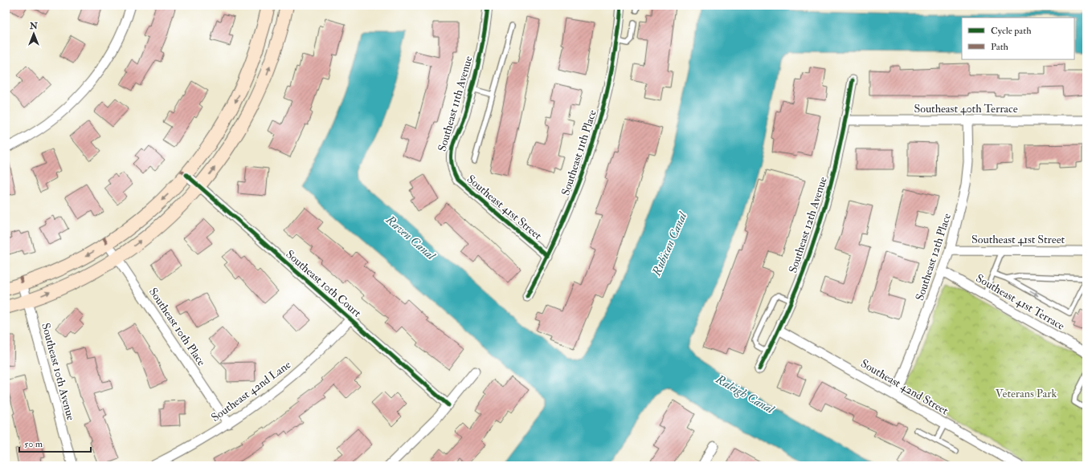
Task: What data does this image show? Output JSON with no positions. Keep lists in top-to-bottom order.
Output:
{
  "streets": {
    "street": [
      "Southeast 11th Avenue",
      "Southeast 40th Terrace",
      "Southeast 11th Place",
      "Southeast 41st Street",
      "Southeast 12th Avenue",
      "Southeast 12th Place",
      "Southeast 10th Court",
      "Southeast 41st Terrace",
      "Southeast 10th Place",
      "Southeast 10th Avenue",
      "Southeast 42nd Street",
      "Southeast 42nd Lane"
    ]
  },
  "crossings": [
    ["Southeast 11th Avenue", "Southeast 41st Street"],
    ["Southeast 40th Terrace", "Southeast 12th Avenue"],
    ["Southeast 40th Terrace", "Southeast 12th Place"],
    ["Southeast 11th Place", "Southeast 41st Street"],
    ["Southeast 41st Street", "Southeast 12th Place"],
    ["Southeast 12th Avenue", "Southeast 42nd Street"],
    ["Southeast 12th Place", "Southeast 41st Terrace"],
    ["Southeast 12th Place", "Southeast 42nd Street"],
    ["Southeast 10th Court", "Southeast 42nd Lane"],
    ["Southeast 10th Place", "Southeast 42nd Lane"]
  ],
  "water": ["Raven Canal", "Rubican Canal", "Raleigh Canal"],
  "parks": ["Veterans Park"],
  "legend": ["Cycle path", "Path"],
  "scale_bar": "50 m",
  "north": "top"
}
